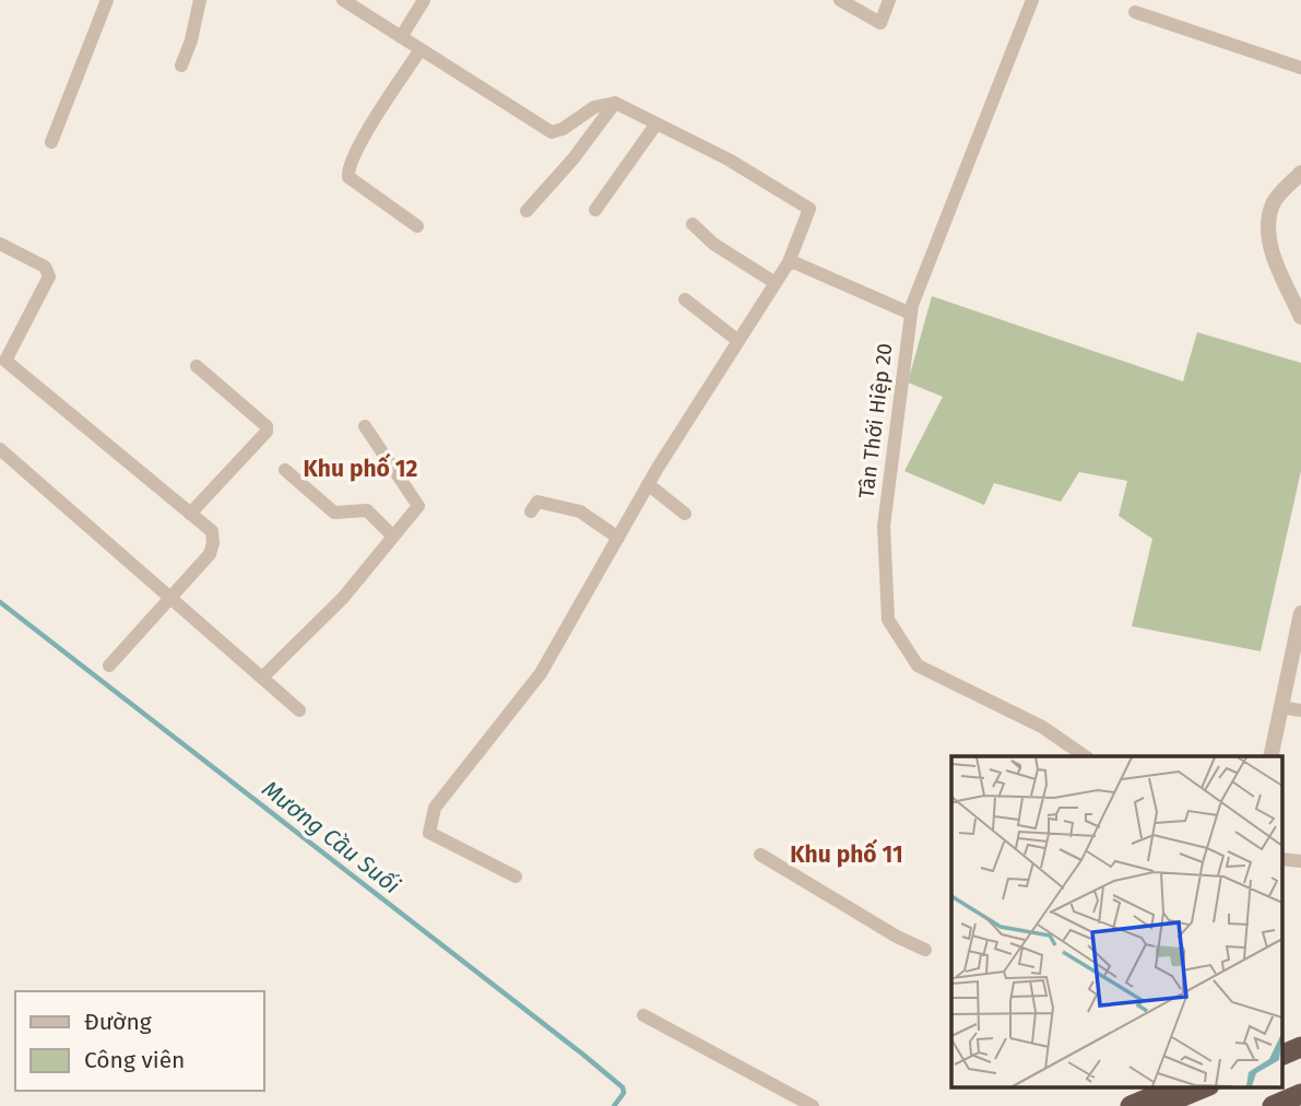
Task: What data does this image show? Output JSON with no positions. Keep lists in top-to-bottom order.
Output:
{
  "streets": {
    "street": ["Tân Thới Hiệp 20"]
  },
  "districts": ["Khu phố 12", "Khu phố 11"],
  "water": ["Mương Cầu Suối"],
  "legend": ["Đường", "Công viên"]
}
